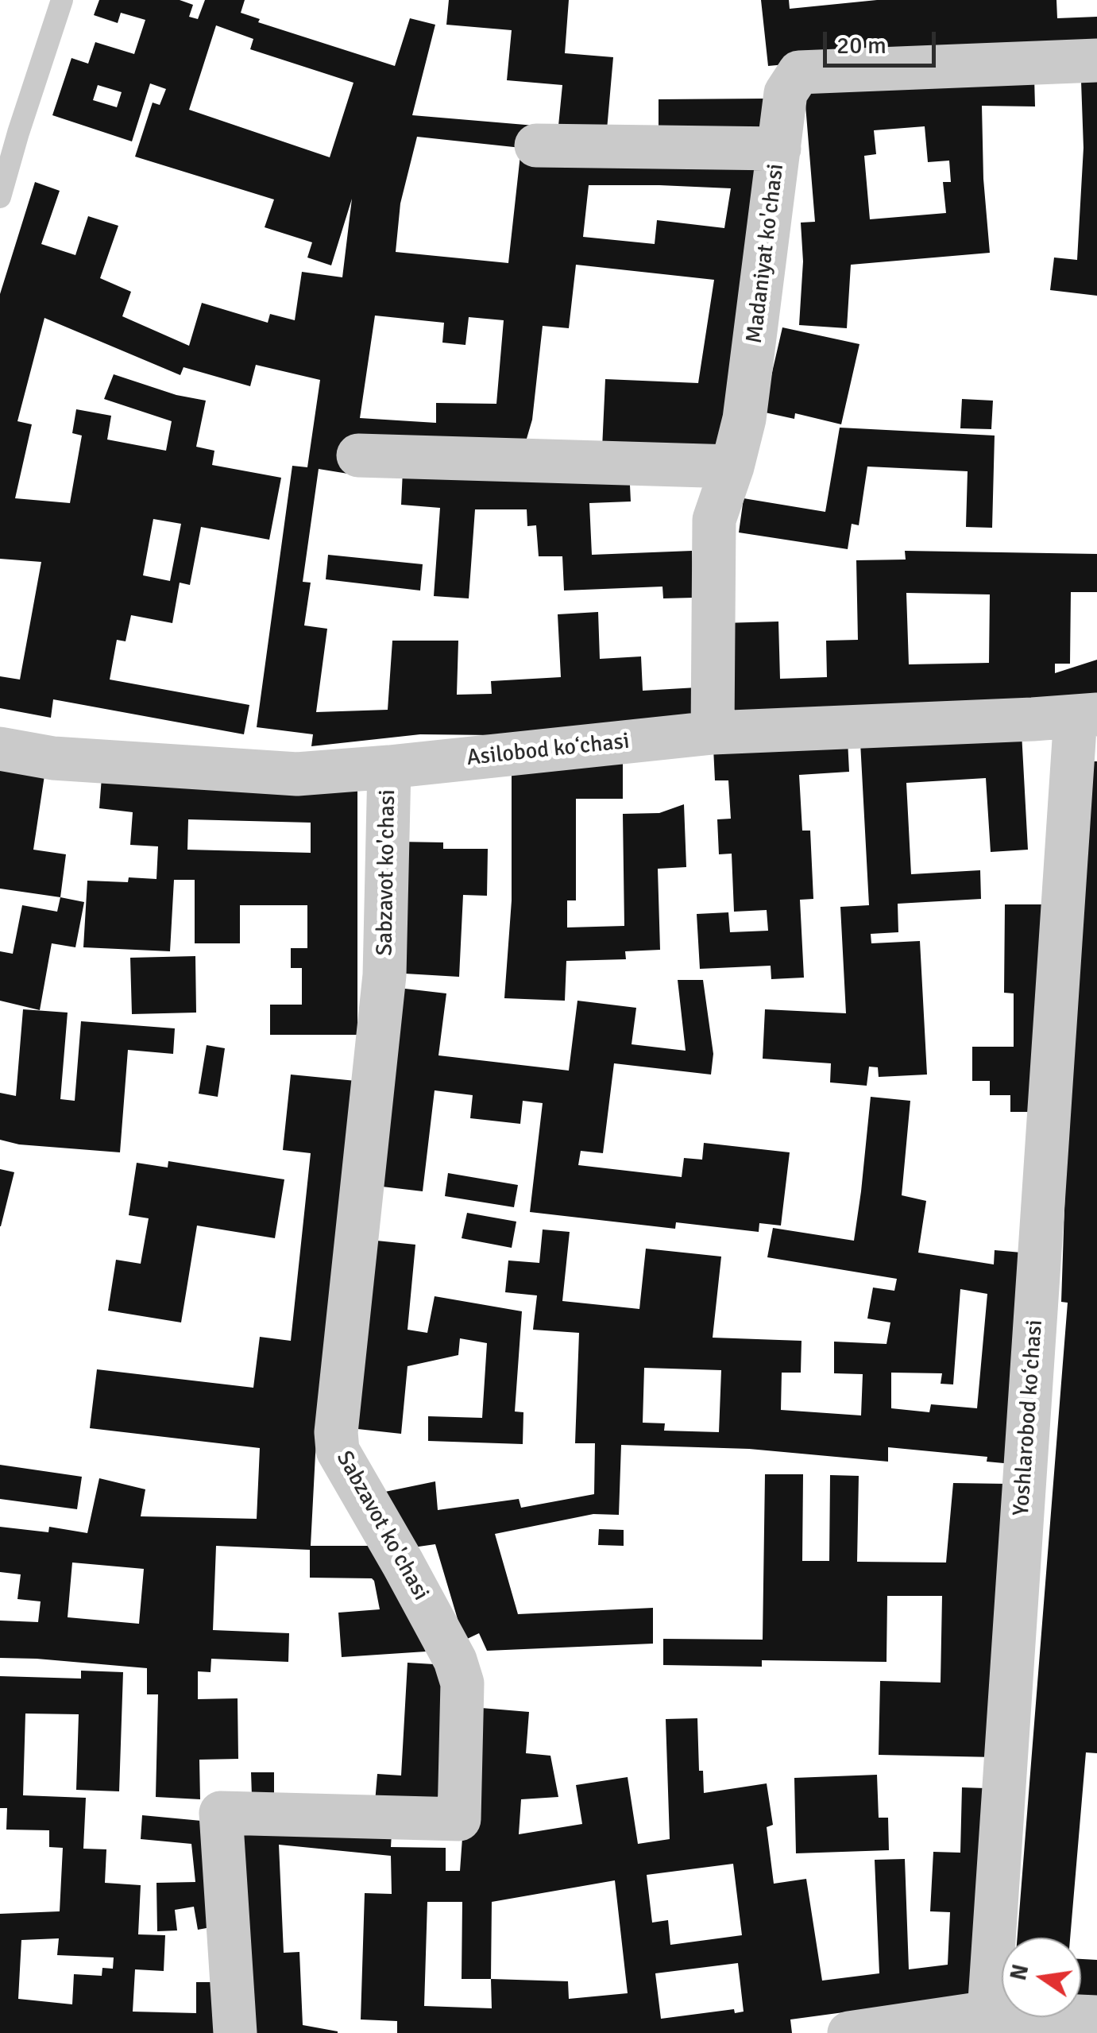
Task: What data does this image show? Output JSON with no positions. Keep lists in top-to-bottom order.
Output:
{
  "streets": {
    "street": [
      "Madaniyat ko'chasi",
      "Asilobod koʻchasi",
      "Sabzavot ko'chasi",
      "Yoshlarobod koʻchasi"
    ]
  },
  "crossings": [
    ["Madaniyat ko'chasi", "Asilobod koʻchasi"],
    ["Asilobod koʻchasi", "Sabzavot ko'chasi"],
    ["Asilobod koʻchasi", "Yoshlarobod koʻchasi"]
  ],
  "scale_bar": "20 m",
  "north": "left"
}
